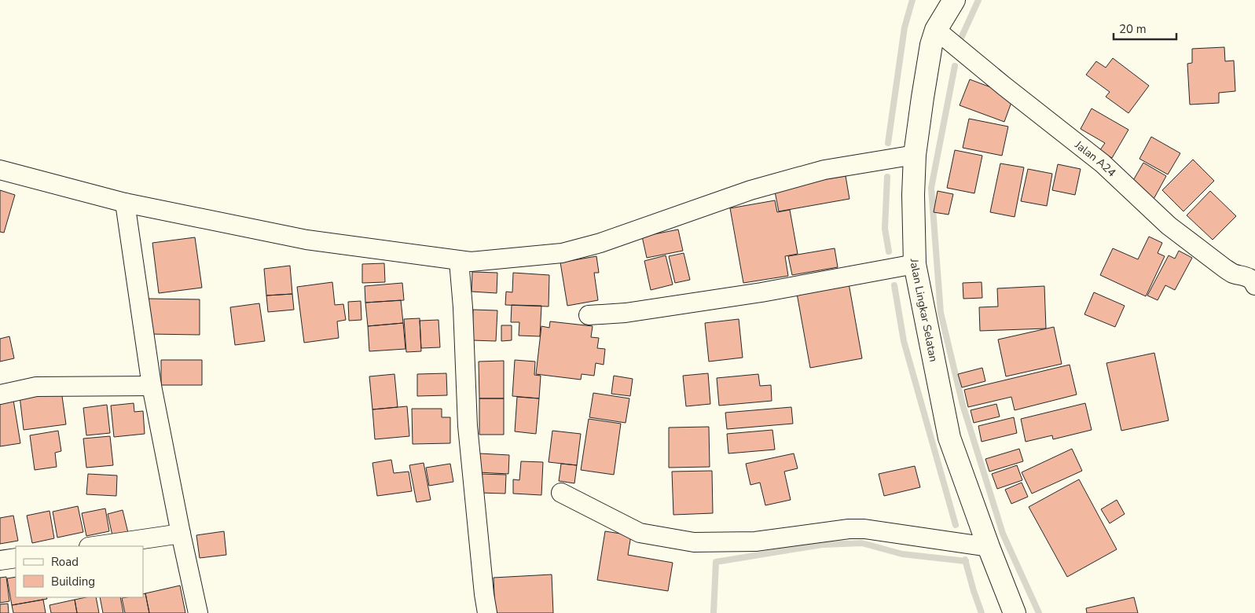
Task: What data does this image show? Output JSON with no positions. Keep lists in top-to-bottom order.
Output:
{
  "streets": {
    "highway": ["Jalan Lingkar Selatan"],
    "street": ["Jalan A24"]
  },
  "crossings": [
    ["Jalan A24", "Jalan Lingkar Selatan"]
  ],
  "legend": ["Road", "Building"],
  "scale_bar": "20 m"
}
